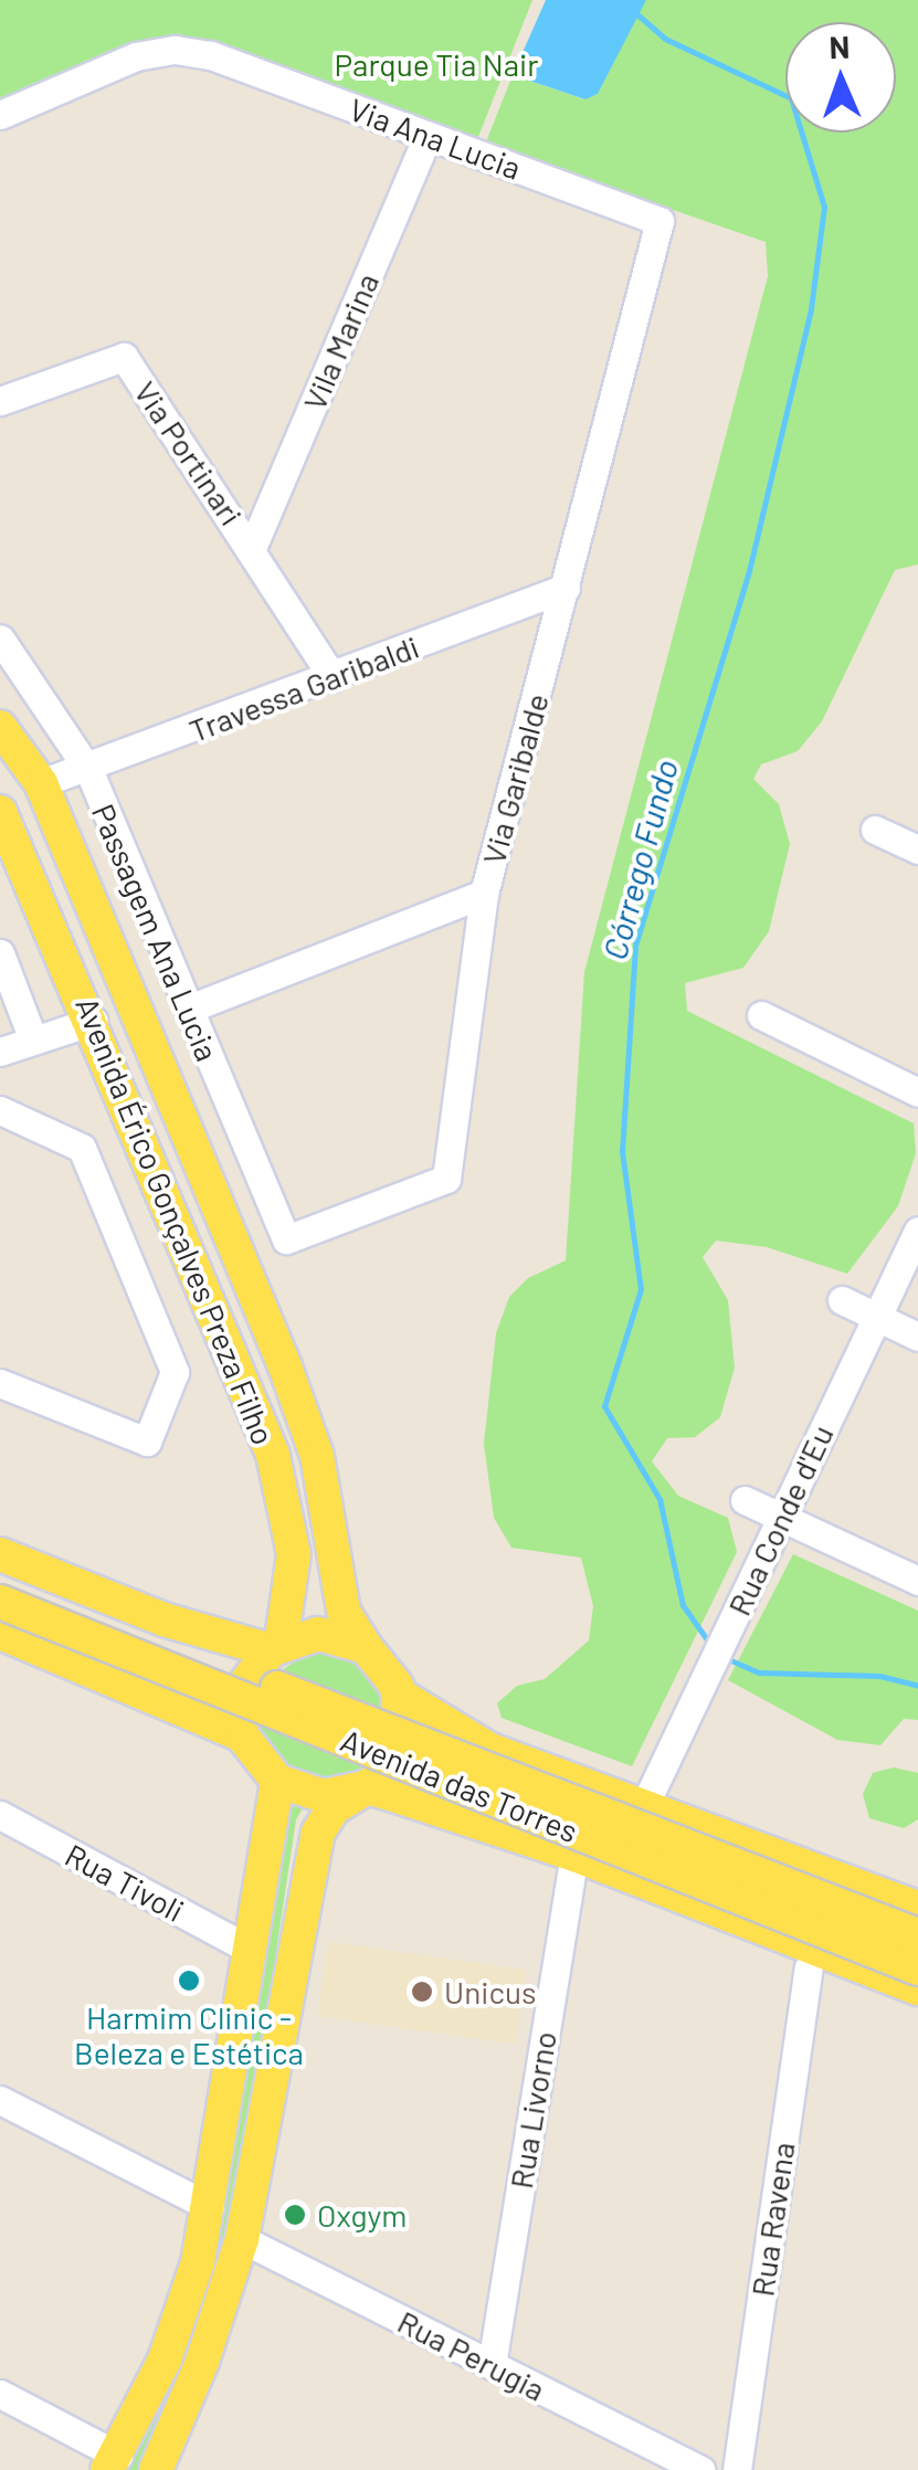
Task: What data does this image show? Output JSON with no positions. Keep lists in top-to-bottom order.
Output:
{
  "streets": {
    "main road": ["Avenida Érico Gonçalves Preza Filho", "Avenida das Torres"],
    "street": [
      "Via Ana Lucia",
      "Vila Marina",
      "Via Portinari",
      "Travessa Garibaldi",
      "Via Garibalde",
      "Passagem Ana Lucia",
      "Rua Conde d'Eu",
      "Rua Tivoli",
      "Rua Livorno",
      "Rua Ravena",
      "Rua Perugia"
    ]
  },
  "crossings": [
    ["Via Ana Lucia", "Vila Marina"],
    ["Via Ana Lucia", "Via Garibalde"],
    ["Vila Marina", "Via Portinari"],
    ["Travessa Garibaldi", "Via Garibalde"],
    ["Travessa Garibaldi", "Passagem Ana Lucia"],
    ["Travessa Garibaldi", "Avenida Érico Gonçalves Preza Filho"],
    ["Via Garibalde", "Passagem Ana Lucia"],
    ["Avenida Érico Gonçalves Preza Filho", "Rua Tivoli"],
    ["Rua Livorno", "Rua Perugia"]
  ],
  "water": ["Córrego Fundo"],
  "parks": ["Parque Tia Nair"],
  "places": ["Harmim Clinic - Beleza e Estética", "Unicus", "Oxgym"],
  "north": "top"
}
